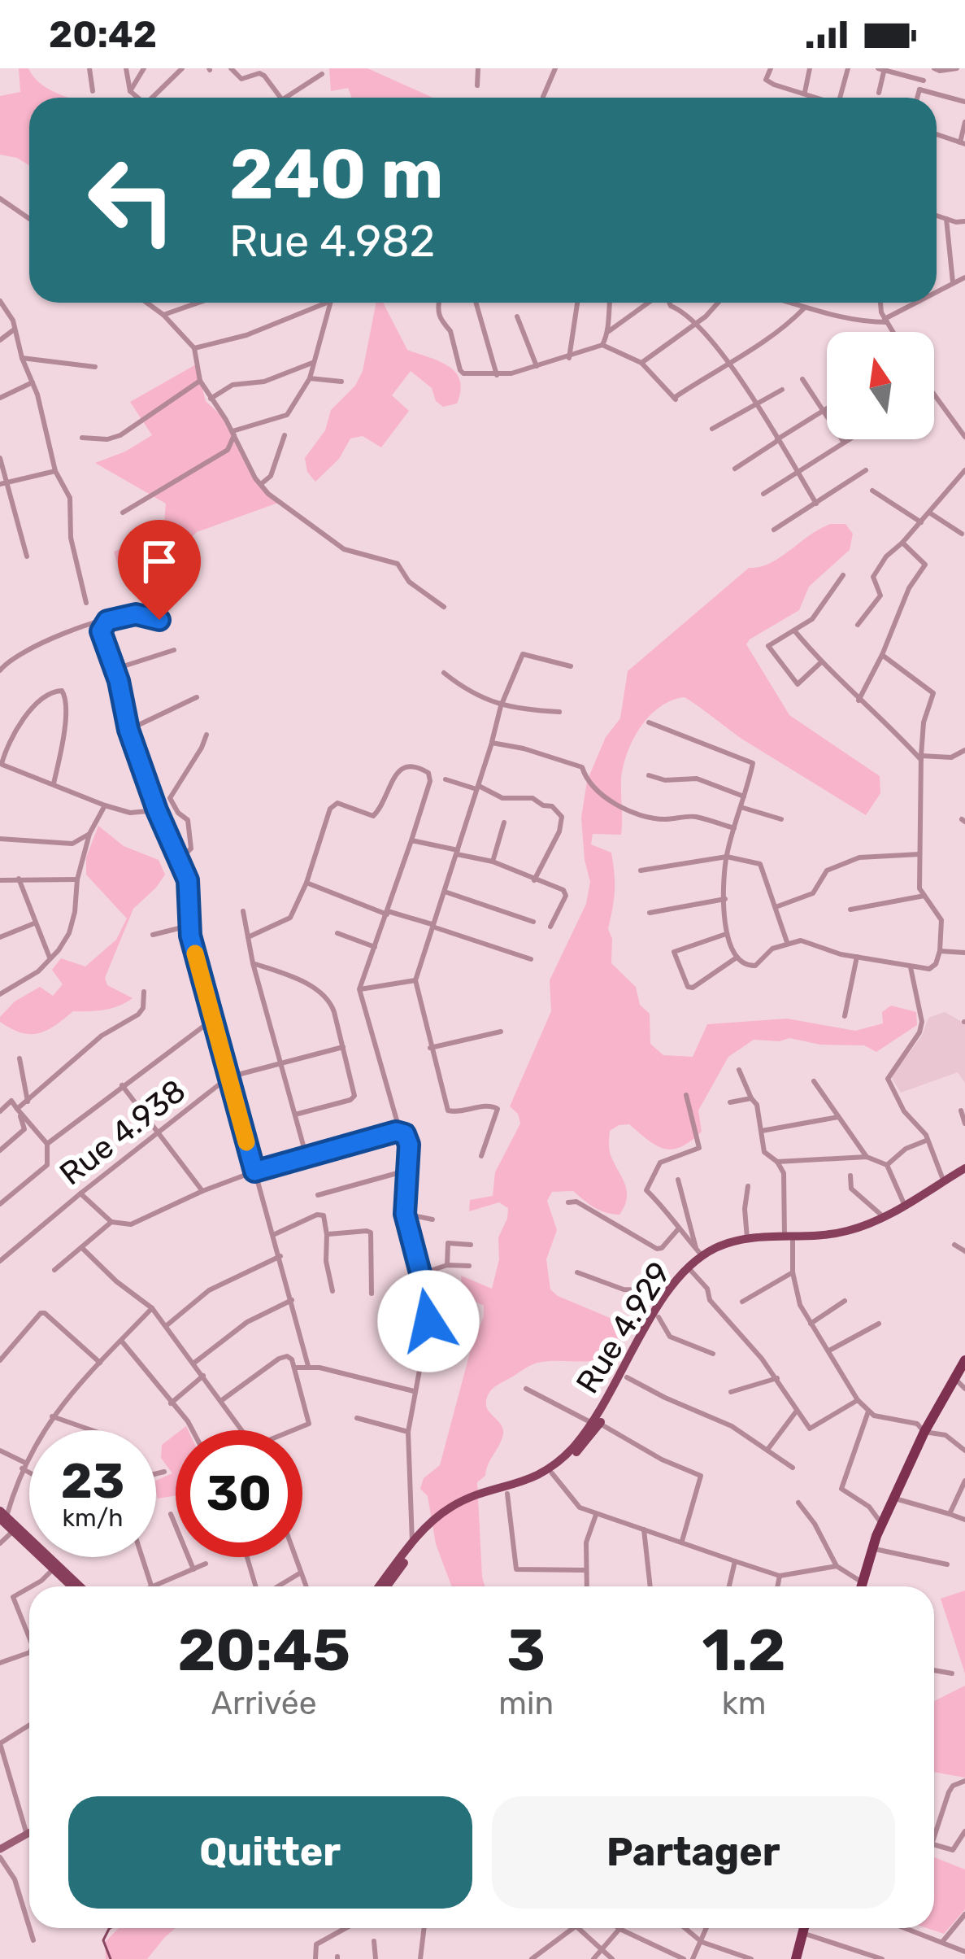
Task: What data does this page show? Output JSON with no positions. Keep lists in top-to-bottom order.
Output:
{
  "streets": {
    "main road": ["Rue 4.929"],
    "street": ["Rue 4.938"]
  },
  "north": "top",
  "page": {
    "status": "20:42",
    "turn": ["240 m", "Rue 4.982"],
    "speed": "23 km/h",
    "limit": "30",
    "eta": [
      "20:45",
      "Arrivée",
      "3",
      "min",
      "1.2",
      "km"
    ],
    "buttons": ["Quitter", "Partager"]
  }
}
